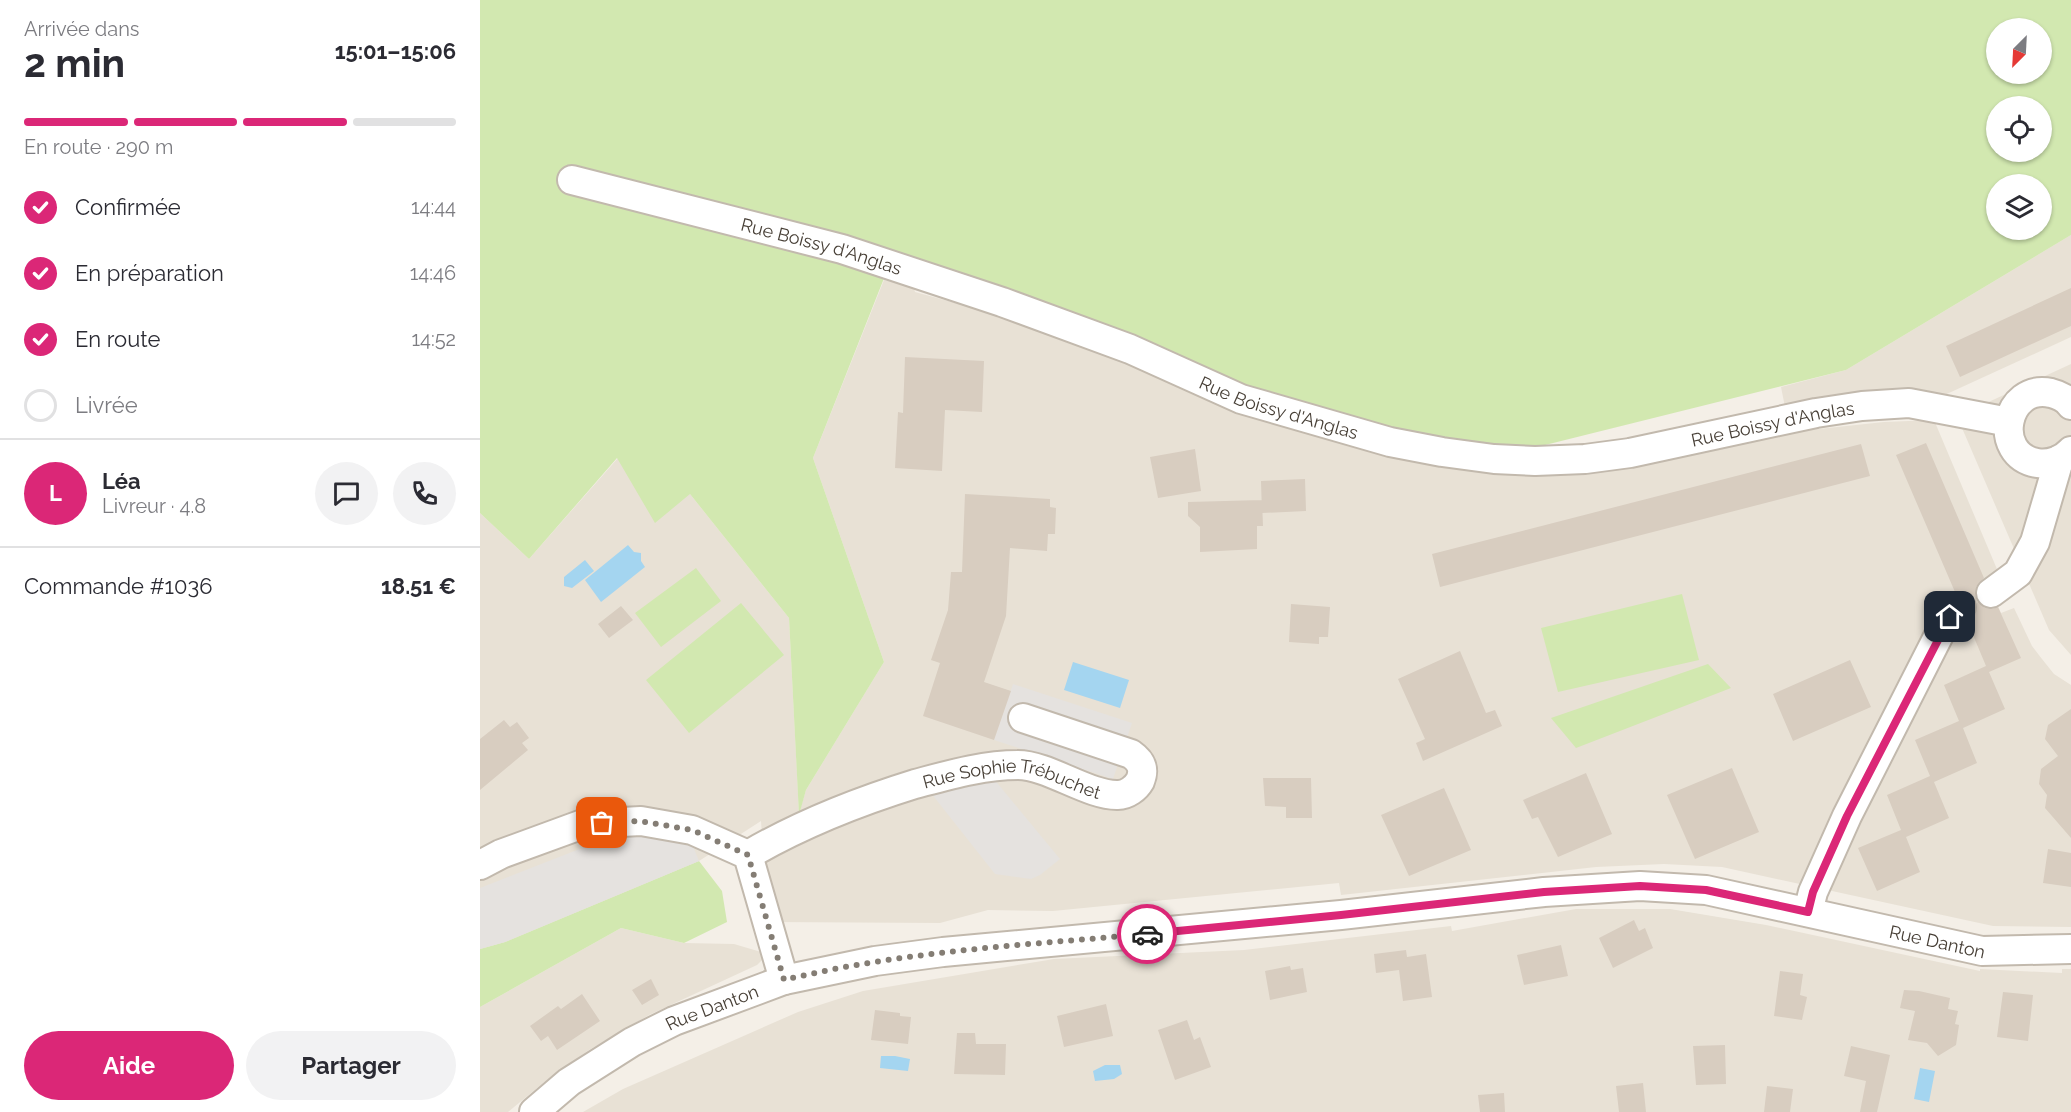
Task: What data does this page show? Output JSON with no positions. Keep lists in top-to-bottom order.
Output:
{
  "streets": {
    "street": ["Rue Boissy d'Anglas", "Rue Sophie Trébuchet", "Rue Danton"]
  },
  "north": "bottom left",
  "page": {
    "heading": ["2 min", "Arrivée dans", "15:01–15:06"],
    "panel": [
      "Léa",
      "Livreur · 4.8",
      "Commande #1036",
      "18.51 €"
    ],
    "bar": "En route · 290 m",
    "list": [
      ["Confirmée", "14:44"],
      ["En préparation", "14:46"],
      ["En route", "14:52"],
      "Livrée"
    ],
    "round": "L",
    "buttons": ["Aide", "Partager"]
  }
}
